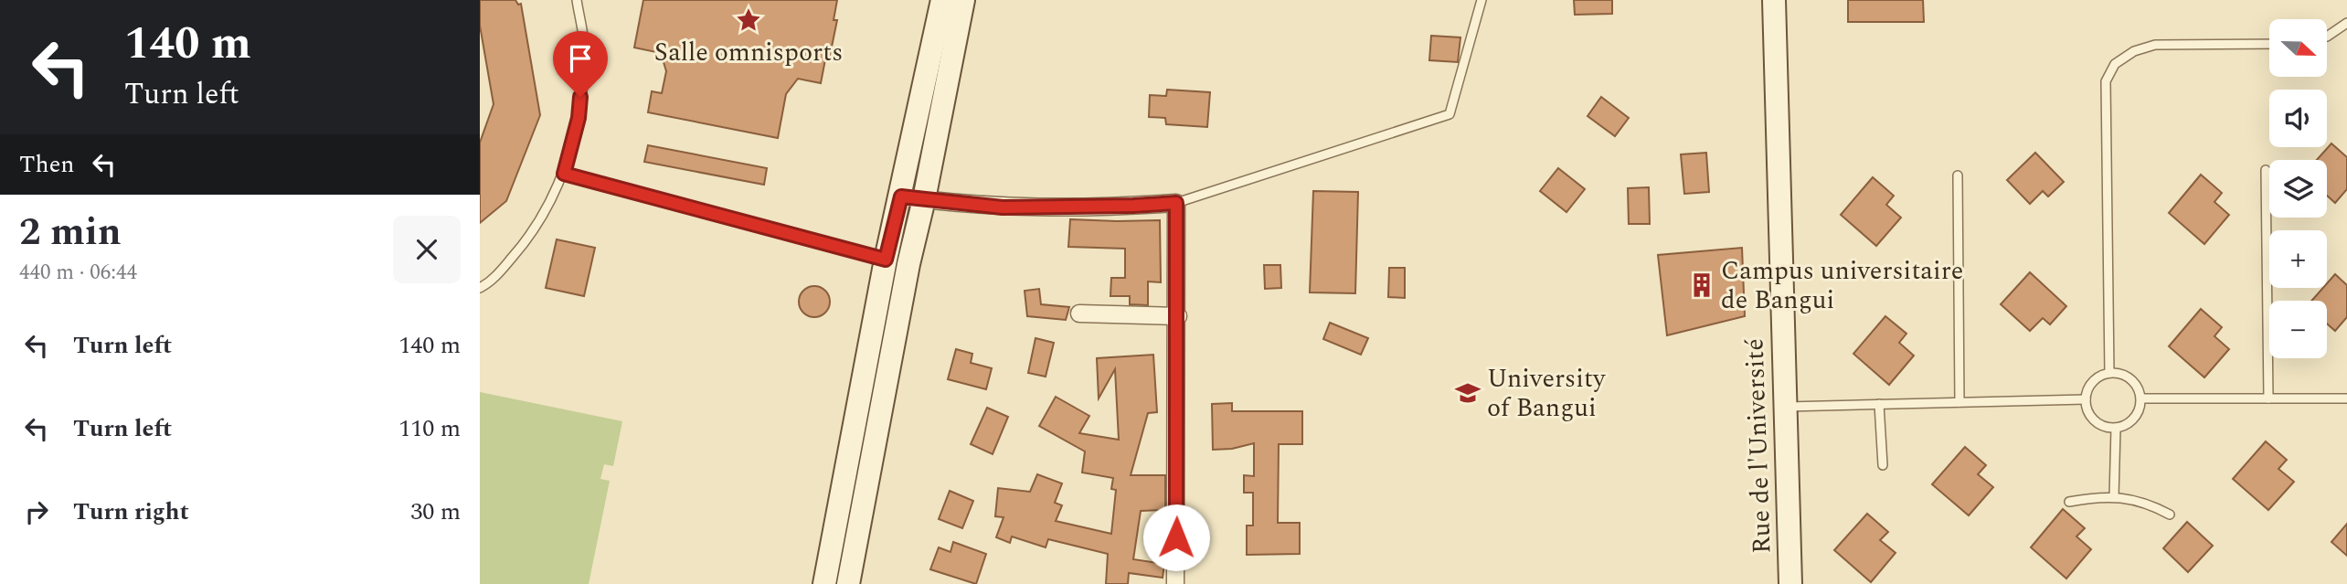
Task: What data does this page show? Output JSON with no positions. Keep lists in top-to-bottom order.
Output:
{
  "streets": {
    "street": ["Rue de l'Université"]
  },
  "places": {
    "place": ["Salle omnisports"],
    "building": ["Campus universitaire de Bangui"],
    "school or university": ["University of Bangui"]
  },
  "north": "right",
  "page": {
    "turn": ["140 m", "Turn left"],
    "map_buttons": ["+", "−"],
    "then": "Then",
    "heading": ["2 min", "440 m · 06:44"],
    "list": [
      {
        "name": "Turn left",
        "value": "140 m"
      },
      {
        "name": "Turn left",
        "value": "110 m"
      },
      {
        "name": "Turn right",
        "value": "30 m"
      }
    ]
  }
}
